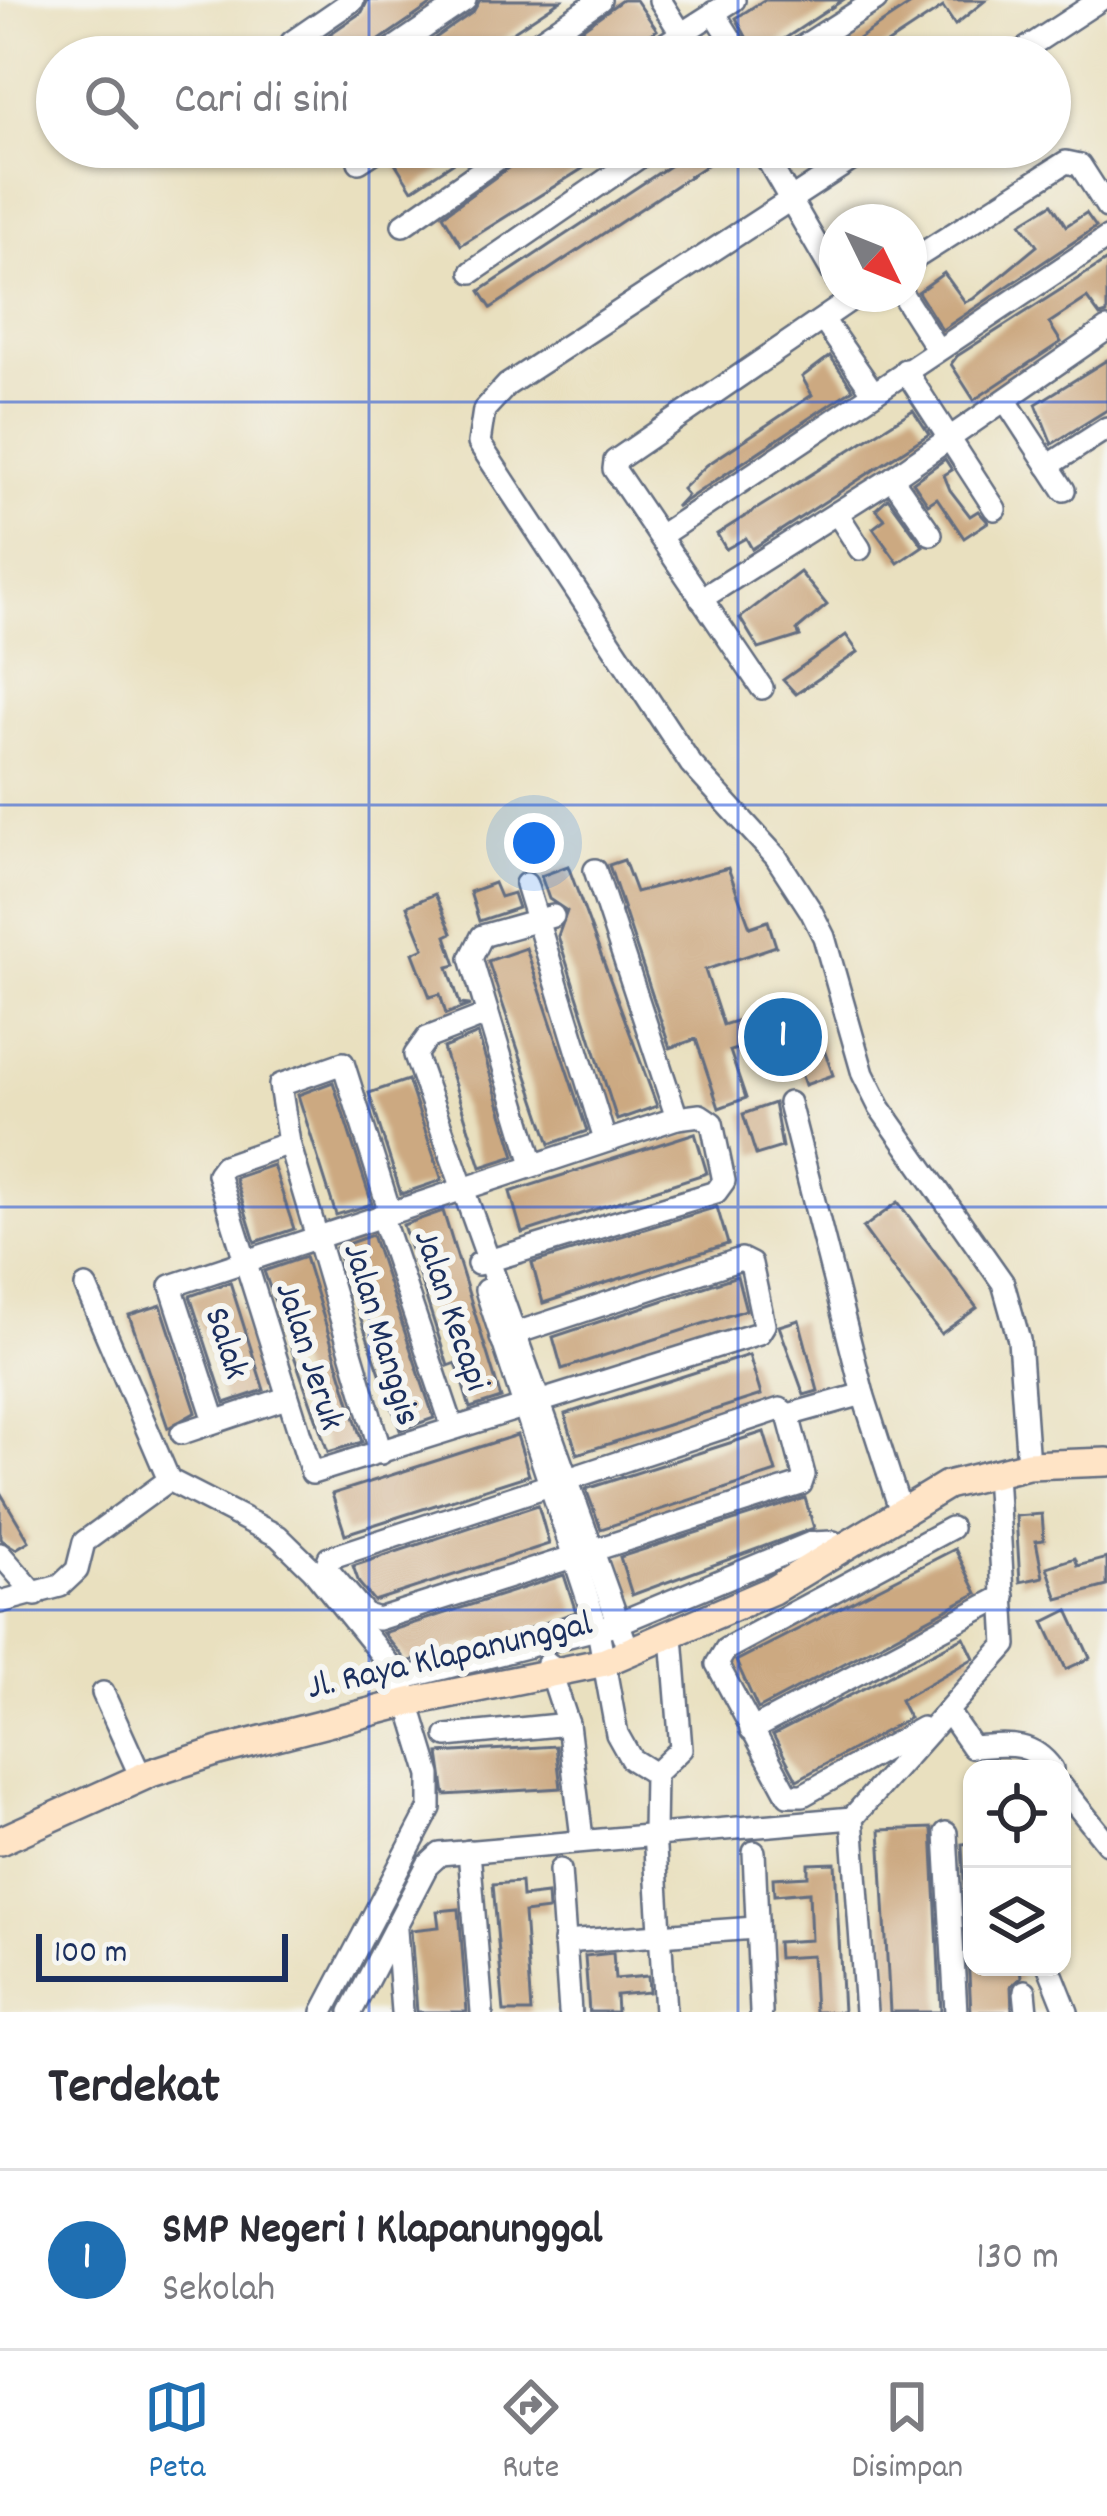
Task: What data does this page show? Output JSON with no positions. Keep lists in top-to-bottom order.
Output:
{
  "streets": {
    "street": [
      "Jalan Kecapi",
      "Jalan Manggis",
      "Salak",
      "Jalan Jeruk",
      "Jl. Raya Klapanunggal"
    ]
  },
  "crossings": [
    ["Jalan Kecapi", "Jalan Manggis"],
    ["Jalan Kecapi", "Jalan Jeruk"],
    ["Jalan Manggis", "Salak"],
    ["Jalan Manggis", "Jalan Jeruk"]
  ],
  "scale_bar": "100 m",
  "north": "bottom right",
  "page": {
    "search": "Cari di sini",
    "pins": "1",
    "scale": "100 m",
    "heading": "Terdekat",
    "list": [
      {
        "mark": "1",
        "name": "SMP Negeri 1 Klapanunggal",
        "note": "Sekolah",
        "value": "130 m"
      }
    ],
    "nav": ["Peta", "Rute", "Disimpan"]
  }
}
